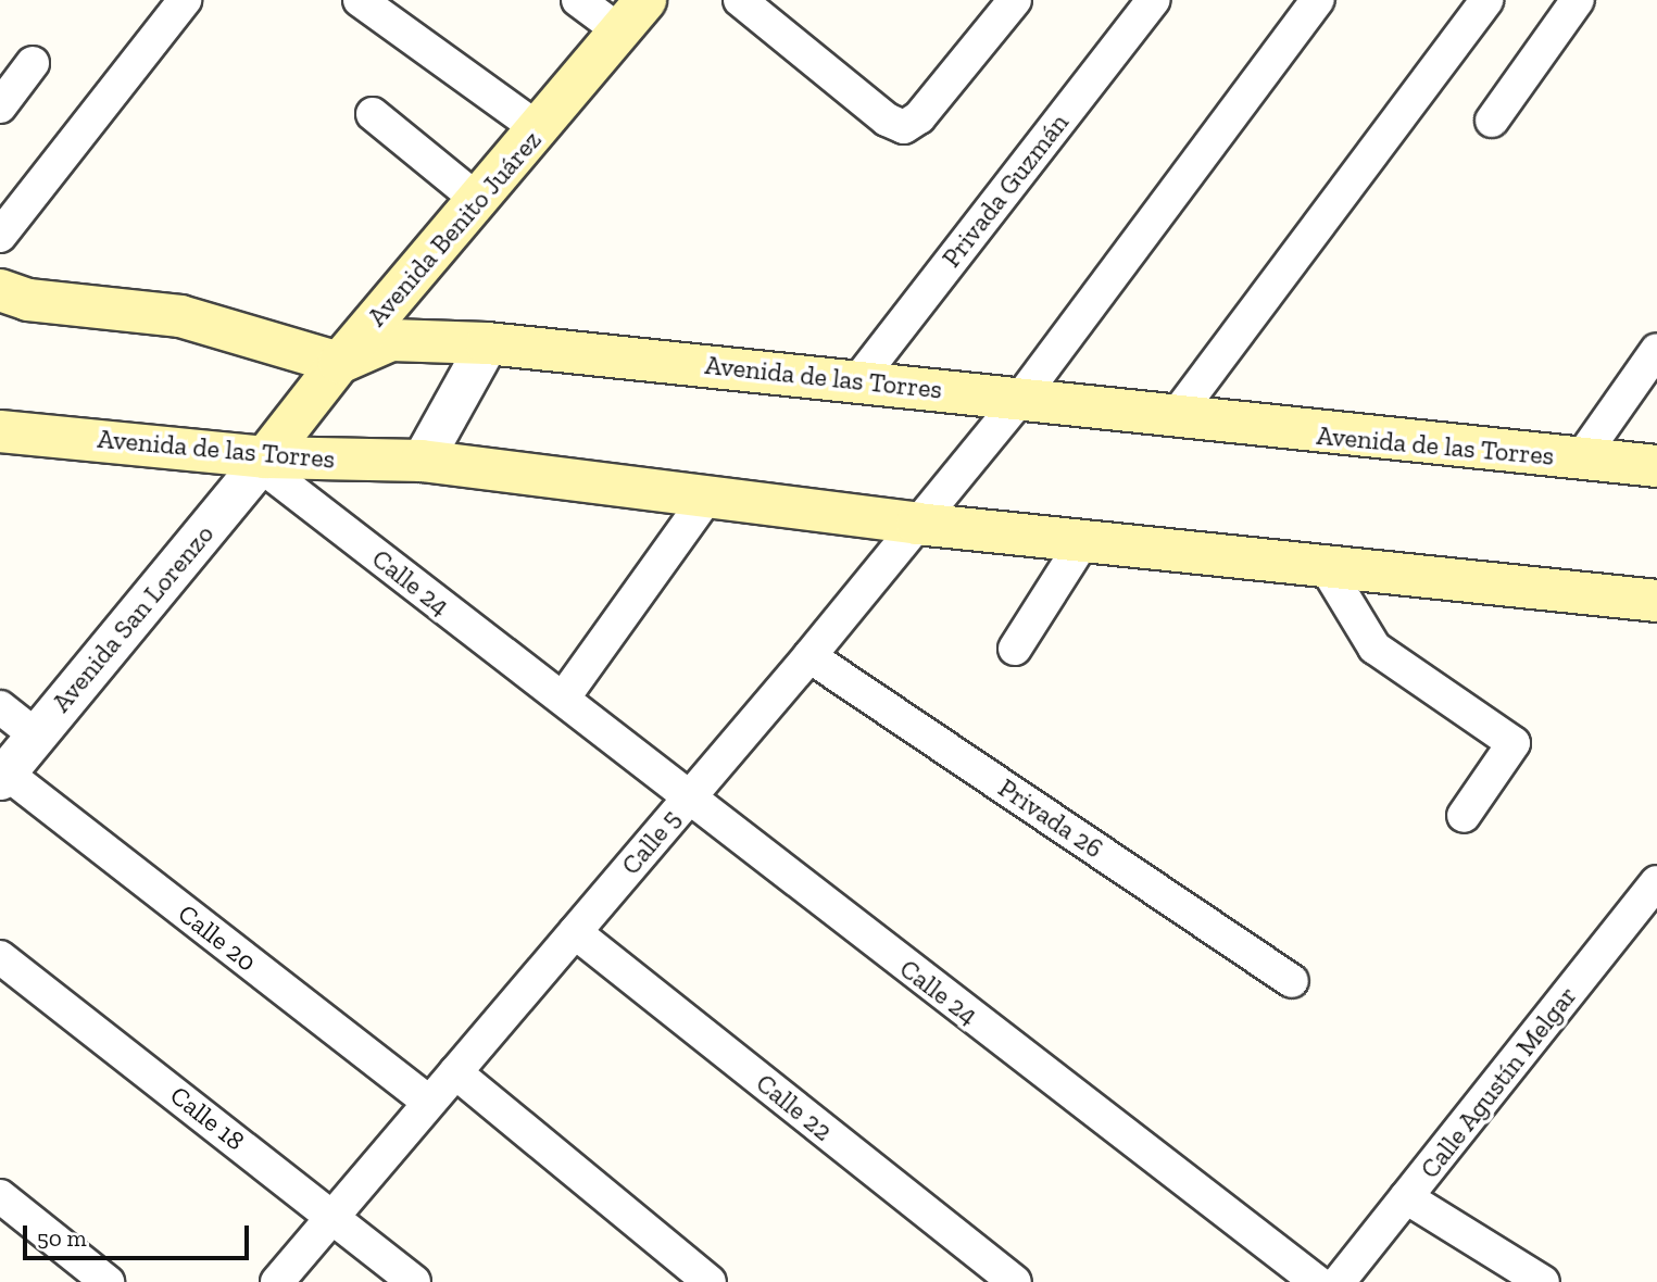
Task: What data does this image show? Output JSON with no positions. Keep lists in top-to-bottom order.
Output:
{
  "streets": {
    "main road": ["Avenida Benito Juárez", "Avenida de las Torres"],
    "street": [
      "Privada Guzmán",
      "Calle 24",
      "Avenida San Lorenzo",
      "Privada 26",
      "Calle 5",
      "Calle 20",
      "Calle Agustín Melgar",
      "Calle 22",
      "Calle 18"
    ]
  },
  "crossings": [
    ["Privada Guzmán", "Avenida de las Torres"],
    ["Avenida Benito Juárez", "Avenida de las Torres"],
    ["Avenida Benito Juárez", "Calle 24"],
    ["Avenida Benito Juárez", "Avenida San Lorenzo"],
    ["Avenida de las Torres", "Calle 24"],
    ["Avenida de las Torres", "Avenida San Lorenzo"],
    ["Avenida de las Torres", "Calle 5"],
    ["Calle 24", "Avenida San Lorenzo"],
    ["Calle 24", "Calle 5"],
    ["Avenida San Lorenzo", "Calle 20"],
    ["Privada 26", "Calle 5"],
    ["Calle 5", "Calle 20"],
    ["Calle 5", "Calle 22"],
    ["Calle 5", "Calle 18"]
  ],
  "scale_bar": "50 m"
}
